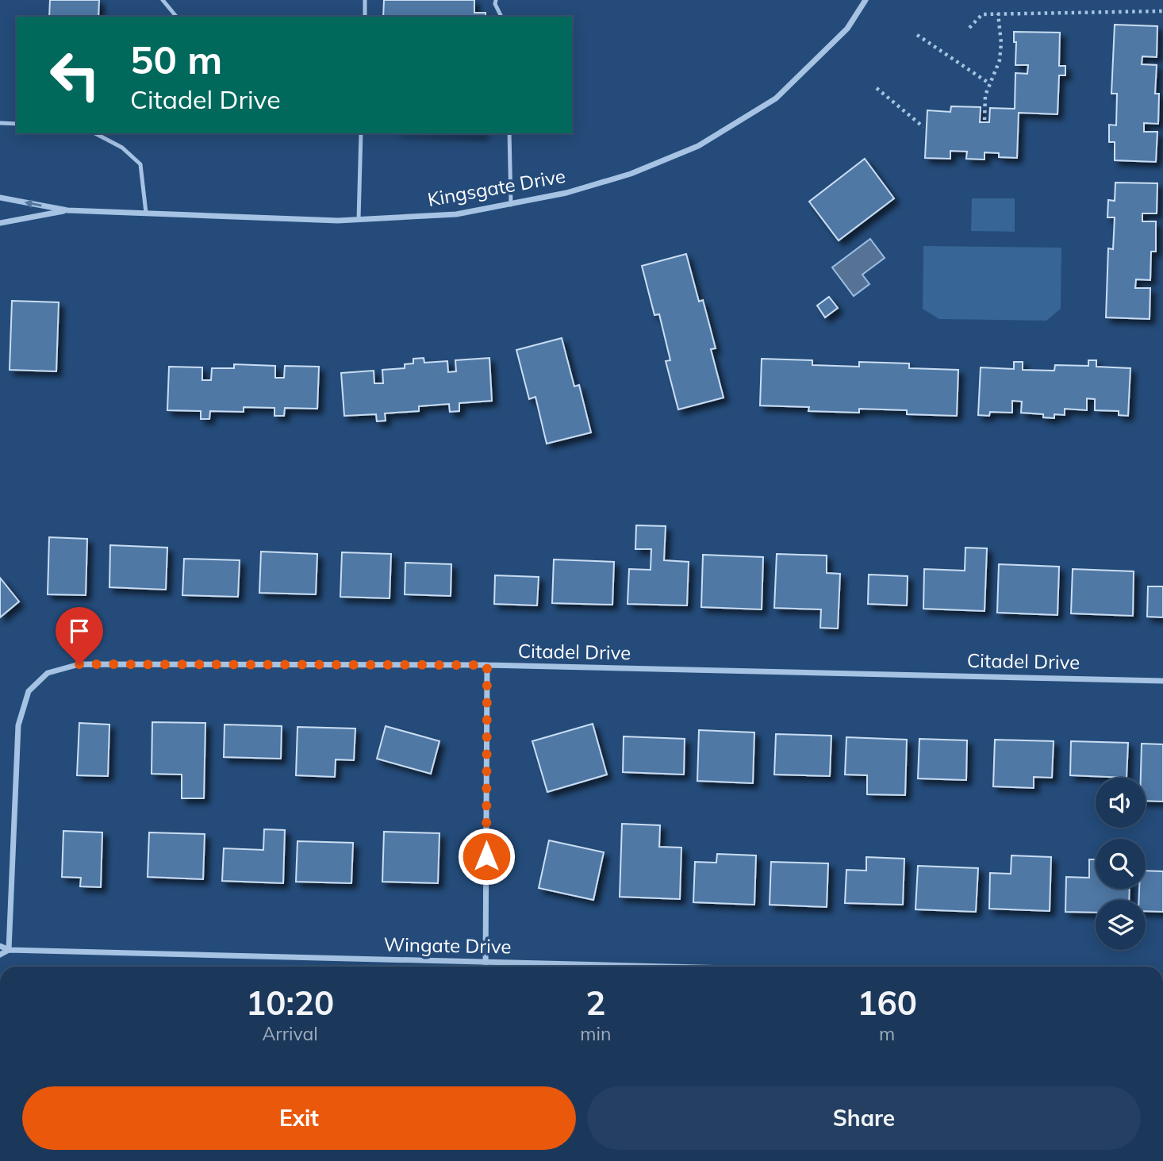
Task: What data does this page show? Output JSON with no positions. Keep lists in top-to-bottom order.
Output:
{
  "streets": {
    "street": ["Kingsgate Drive", "Citadel Drive", "Wingate Drive"]
  },
  "crossings": [
    ["Citadel Drive", "Wingate Drive"]
  ],
  "page": {
    "turn": ["50 m", "Citadel Drive"],
    "eta": [
      "10:20",
      "Arrival",
      "2",
      "min",
      "160",
      "m"
    ],
    "buttons": ["Exit", "Share"]
  }
}
